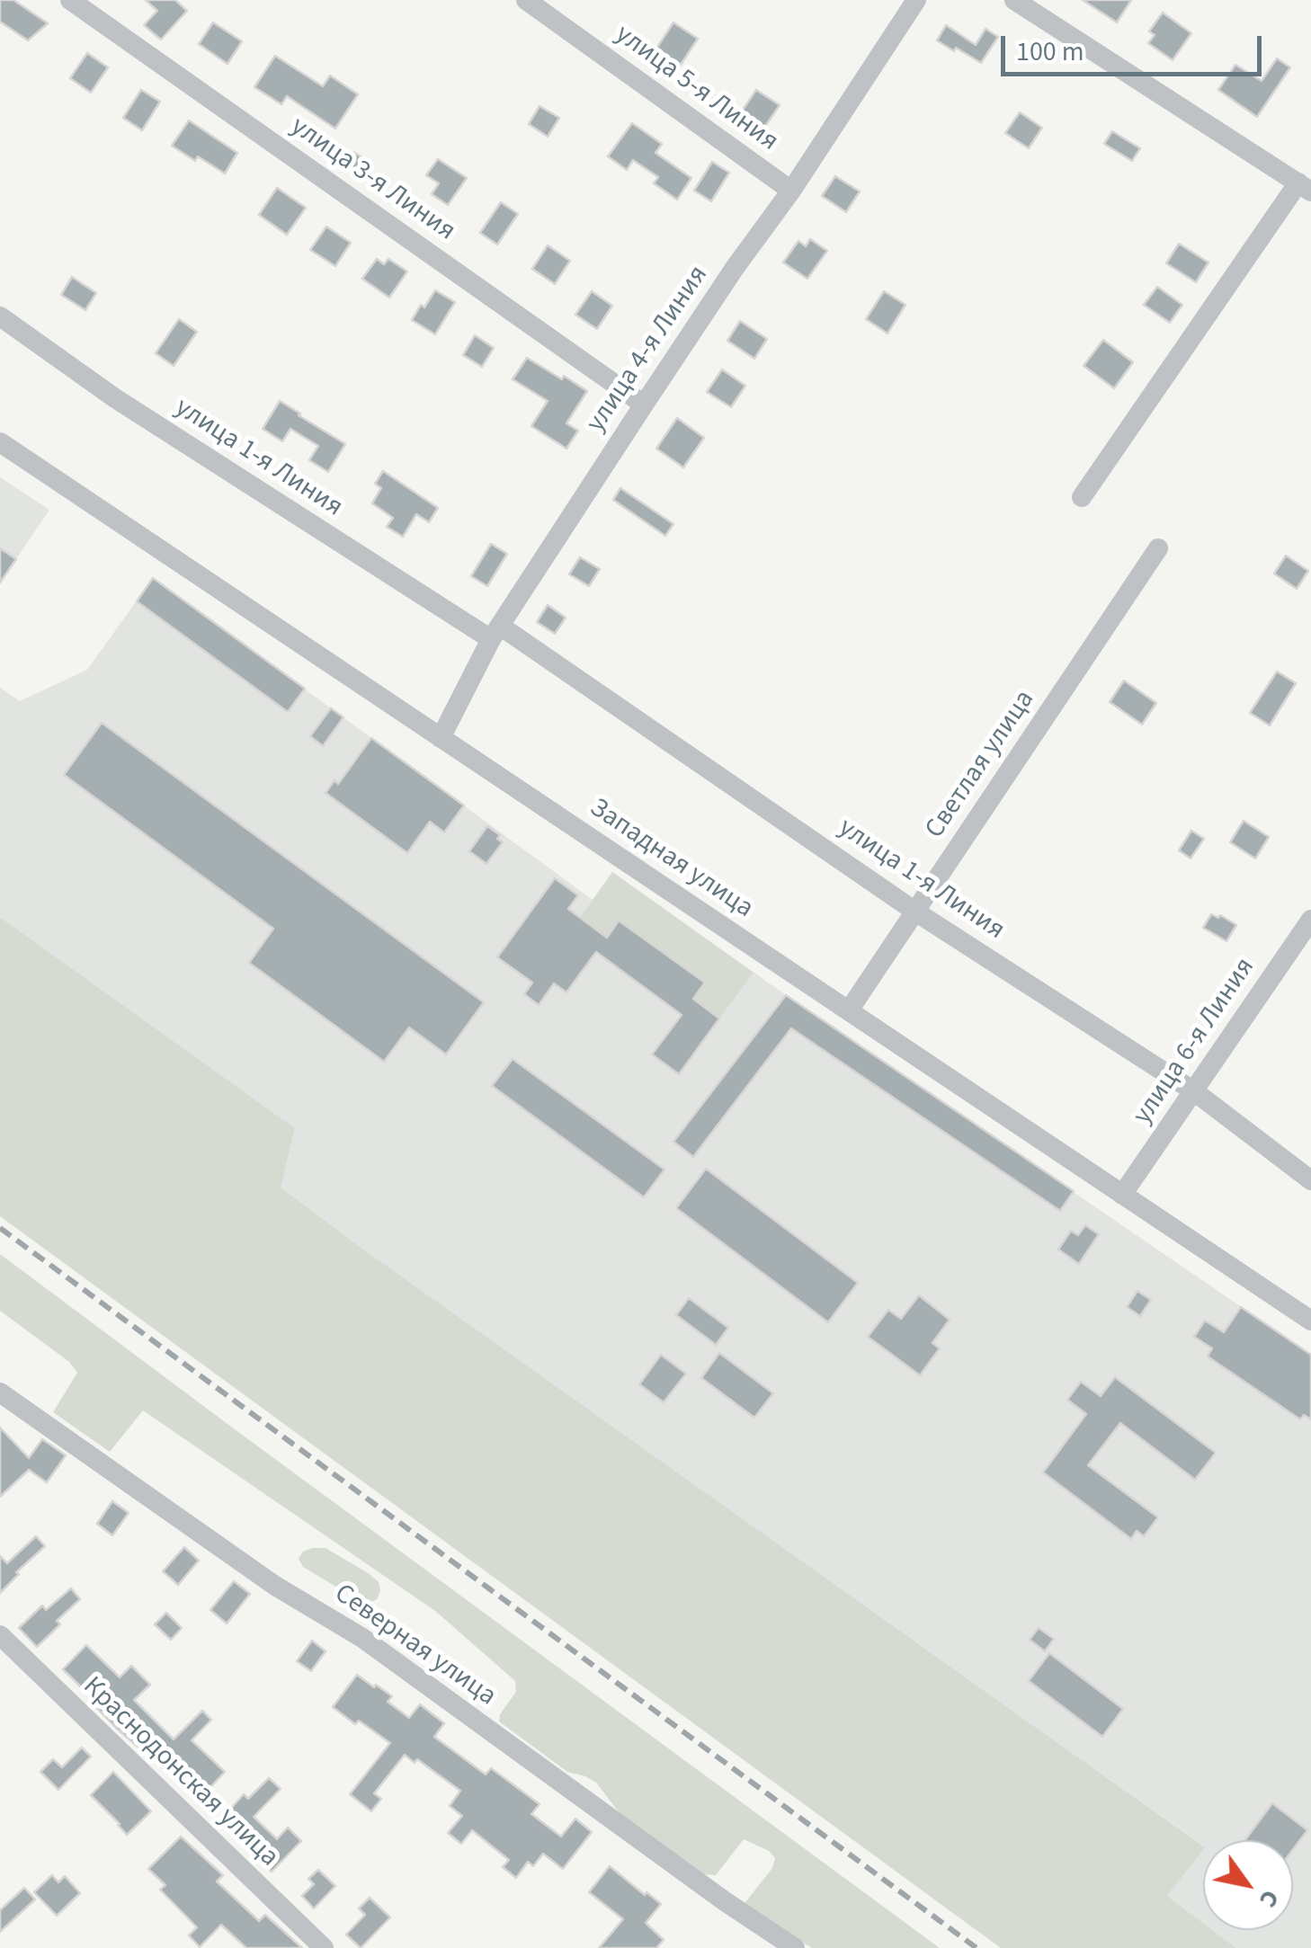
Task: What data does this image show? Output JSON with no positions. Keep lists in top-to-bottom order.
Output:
{
  "streets": {
    "street": [
      "улица 5-я Линия",
      "улица 3-я Линия",
      "улица 4-я Линия",
      "улица 1-я Линия",
      "Светлая улица",
      "Западная улица",
      "улица 6-я Линия",
      "Северная улица",
      "Краснодонская улица"
    ]
  },
  "crossings": [
    ["улица 5-я Линия", "улица 4-я Линия"],
    ["улица 3-я Линия", "улица 4-я Линия"],
    ["улица 4-я Линия", "улица 1-я Линия"],
    ["улица 4-я Линия", "Западная улица"],
    ["улица 1-я Линия", "Светлая улица"],
    ["улица 1-я Линия", "улица 6-я Линия"],
    ["Светлая улица", "Западная улица"],
    ["Западная улица", "улица 6-я Линия"]
  ],
  "scale_bar": "100 m",
  "north": "bottom right"
}
